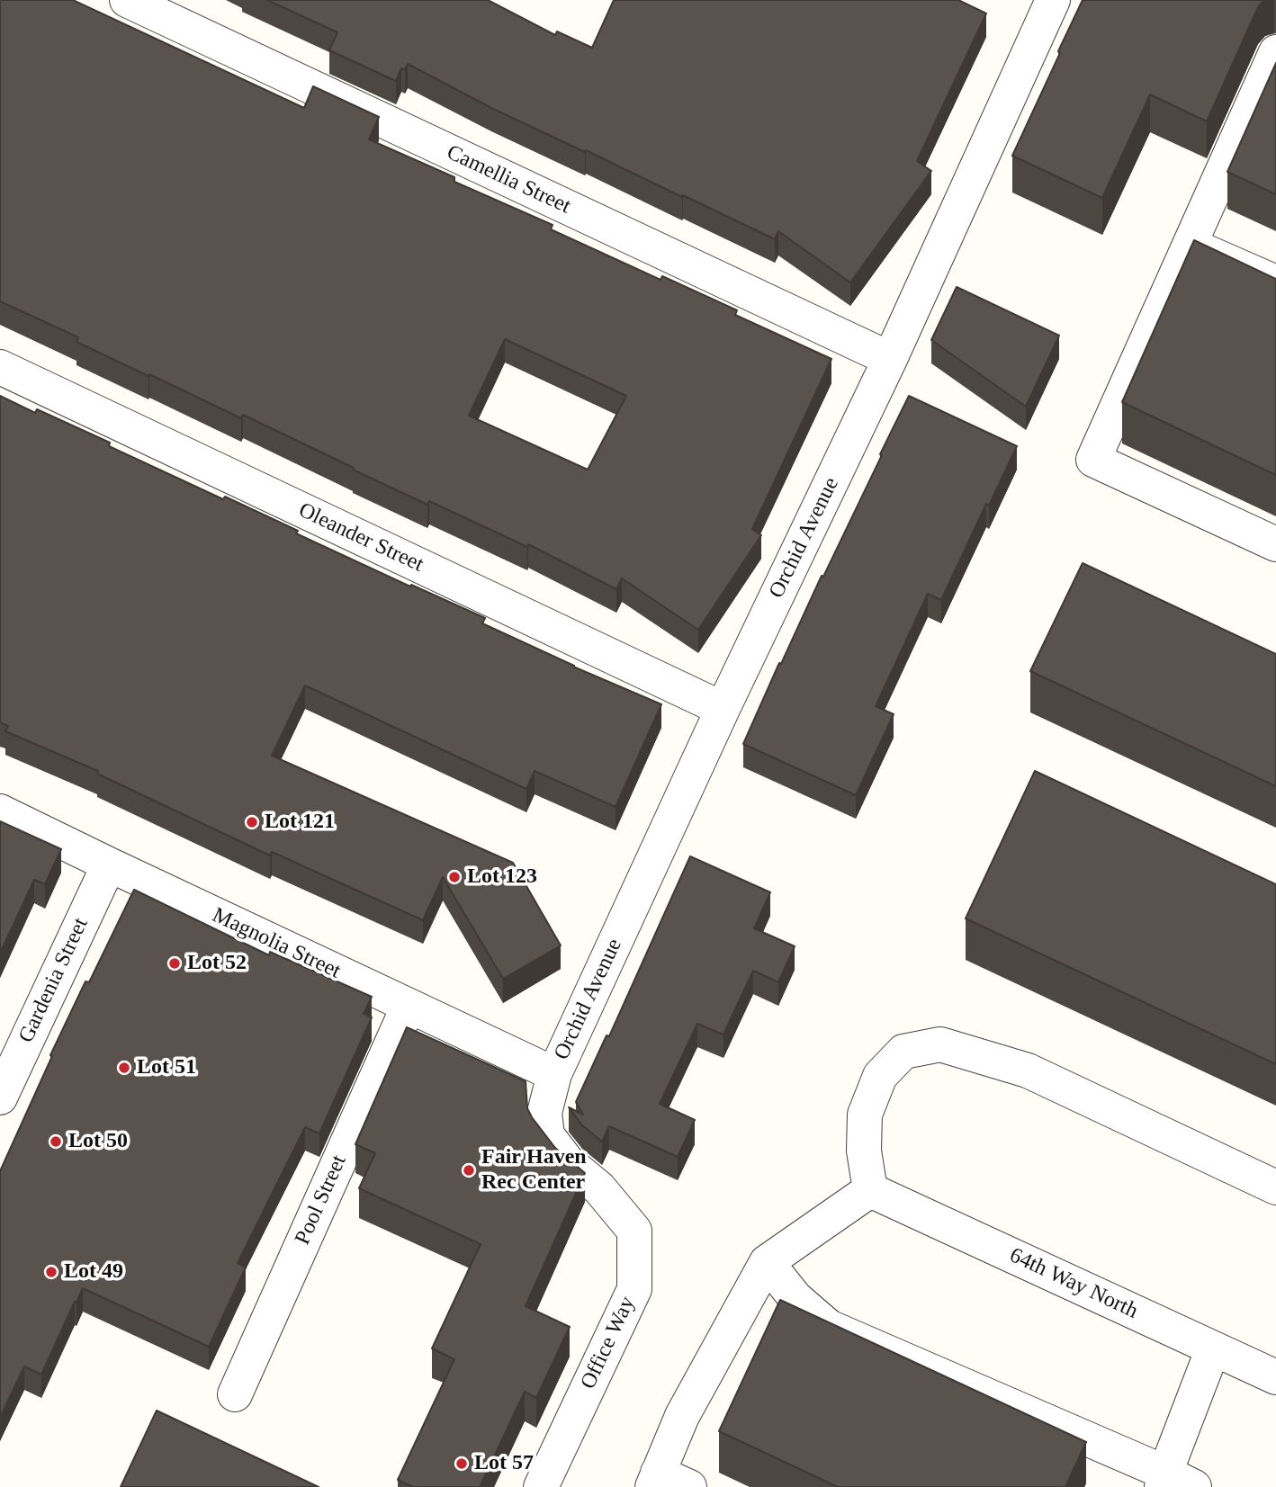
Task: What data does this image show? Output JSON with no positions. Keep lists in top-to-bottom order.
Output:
{
  "streets": {
    "street": [
      "Camellia Street",
      "Oleander Street",
      "Orchid Avenue",
      "Magnolia Street",
      "Gardenia Street",
      "Pool Street",
      "64th Way North",
      "Office Way"
    ]
  },
  "crossings": [
    ["Camellia Street", "Orchid Avenue"],
    ["Oleander Street", "Orchid Avenue"],
    ["Orchid Avenue", "Magnolia Street"],
    ["Orchid Avenue", "Office Way"],
    ["Magnolia Street", "Gardenia Street"],
    ["Magnolia Street", "Pool Street"],
    ["Magnolia Street", "Office Way"]
  ],
  "places": [
    "Lot 121",
    "Lot 123",
    "Lot 52",
    "Lot 51",
    "Lot 50",
    "Fair Haven Rec Center",
    "Lot 49",
    "Lot 57"
  ]
}
